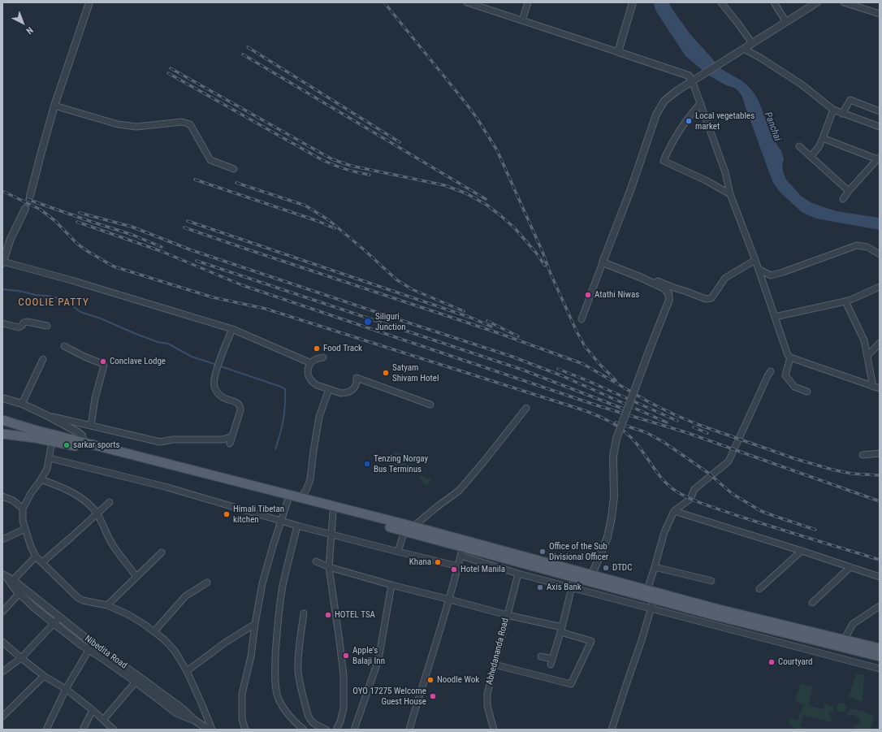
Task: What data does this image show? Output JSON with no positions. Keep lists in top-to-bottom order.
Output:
{
  "streets": {
    "street": ["Abhedananda Road", "Nibedita Road"]
  },
  "districts": ["COOLIE PATTY"],
  "water": ["Panchai"],
  "places": [
    "Local vegetables market",
    "Atathi Niwas",
    "Siliguri Junction",
    "Food Track",
    "Conclave Lodge",
    "Satyam Shivam Hotel",
    "sarkar sports",
    "Tenzing Norgay Bus Terminus",
    "Himali Tibetan kitchen",
    "Office of the Sub Divisional Officer",
    "Khana",
    "DTDC",
    "Hotel Manila",
    "Axis Bank",
    "HOTEL TSA",
    "Apple's Balaji Inn",
    "Courtyard",
    "Noodle Wok",
    "OYO 17275 Welcome Guest House"
  ],
  "north": "bottom right"
}
